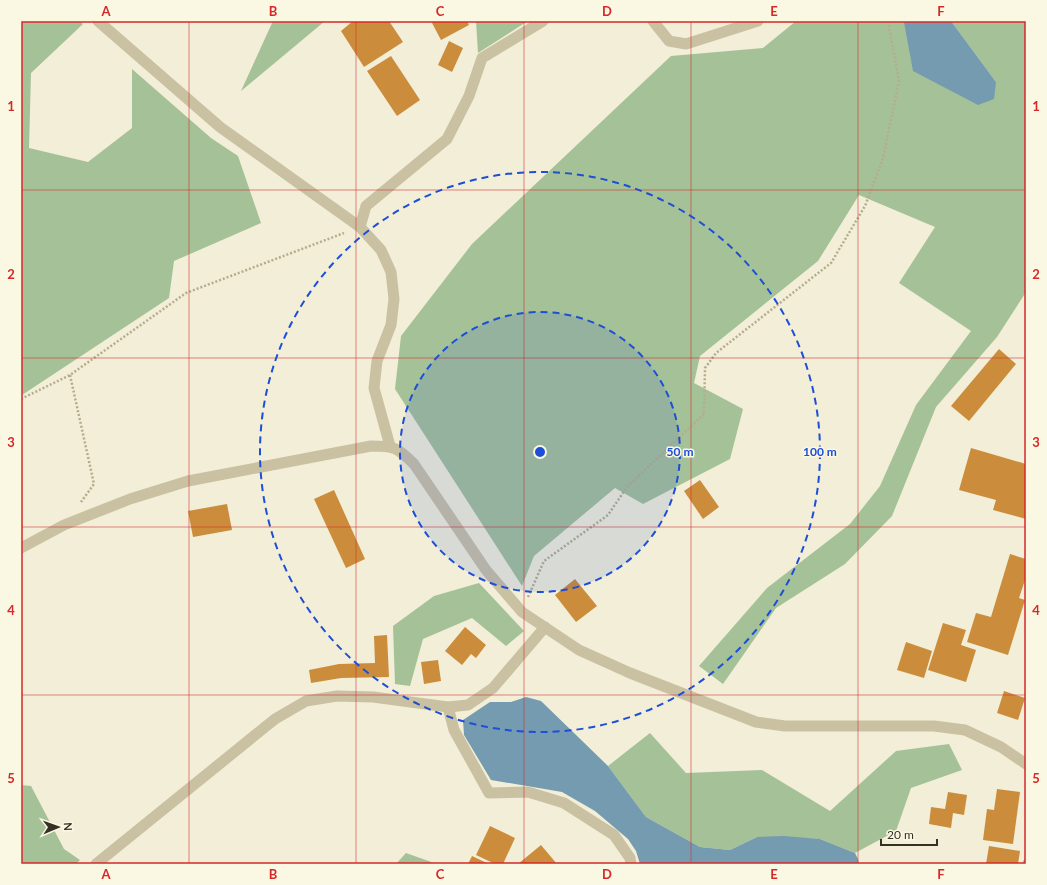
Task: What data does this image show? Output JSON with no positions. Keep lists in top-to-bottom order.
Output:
{
  "scale_bar": "20 m",
  "north": "right",
  "grid": {
    "columns": [
      "A",
      "B",
      "C",
      "D",
      "E",
      "F"
    ],
    "rows": [
      "1",
      "2",
      "3",
      "4",
      "5"
    ]
  },
  "rings": ["50 m", "100 m"]
}
